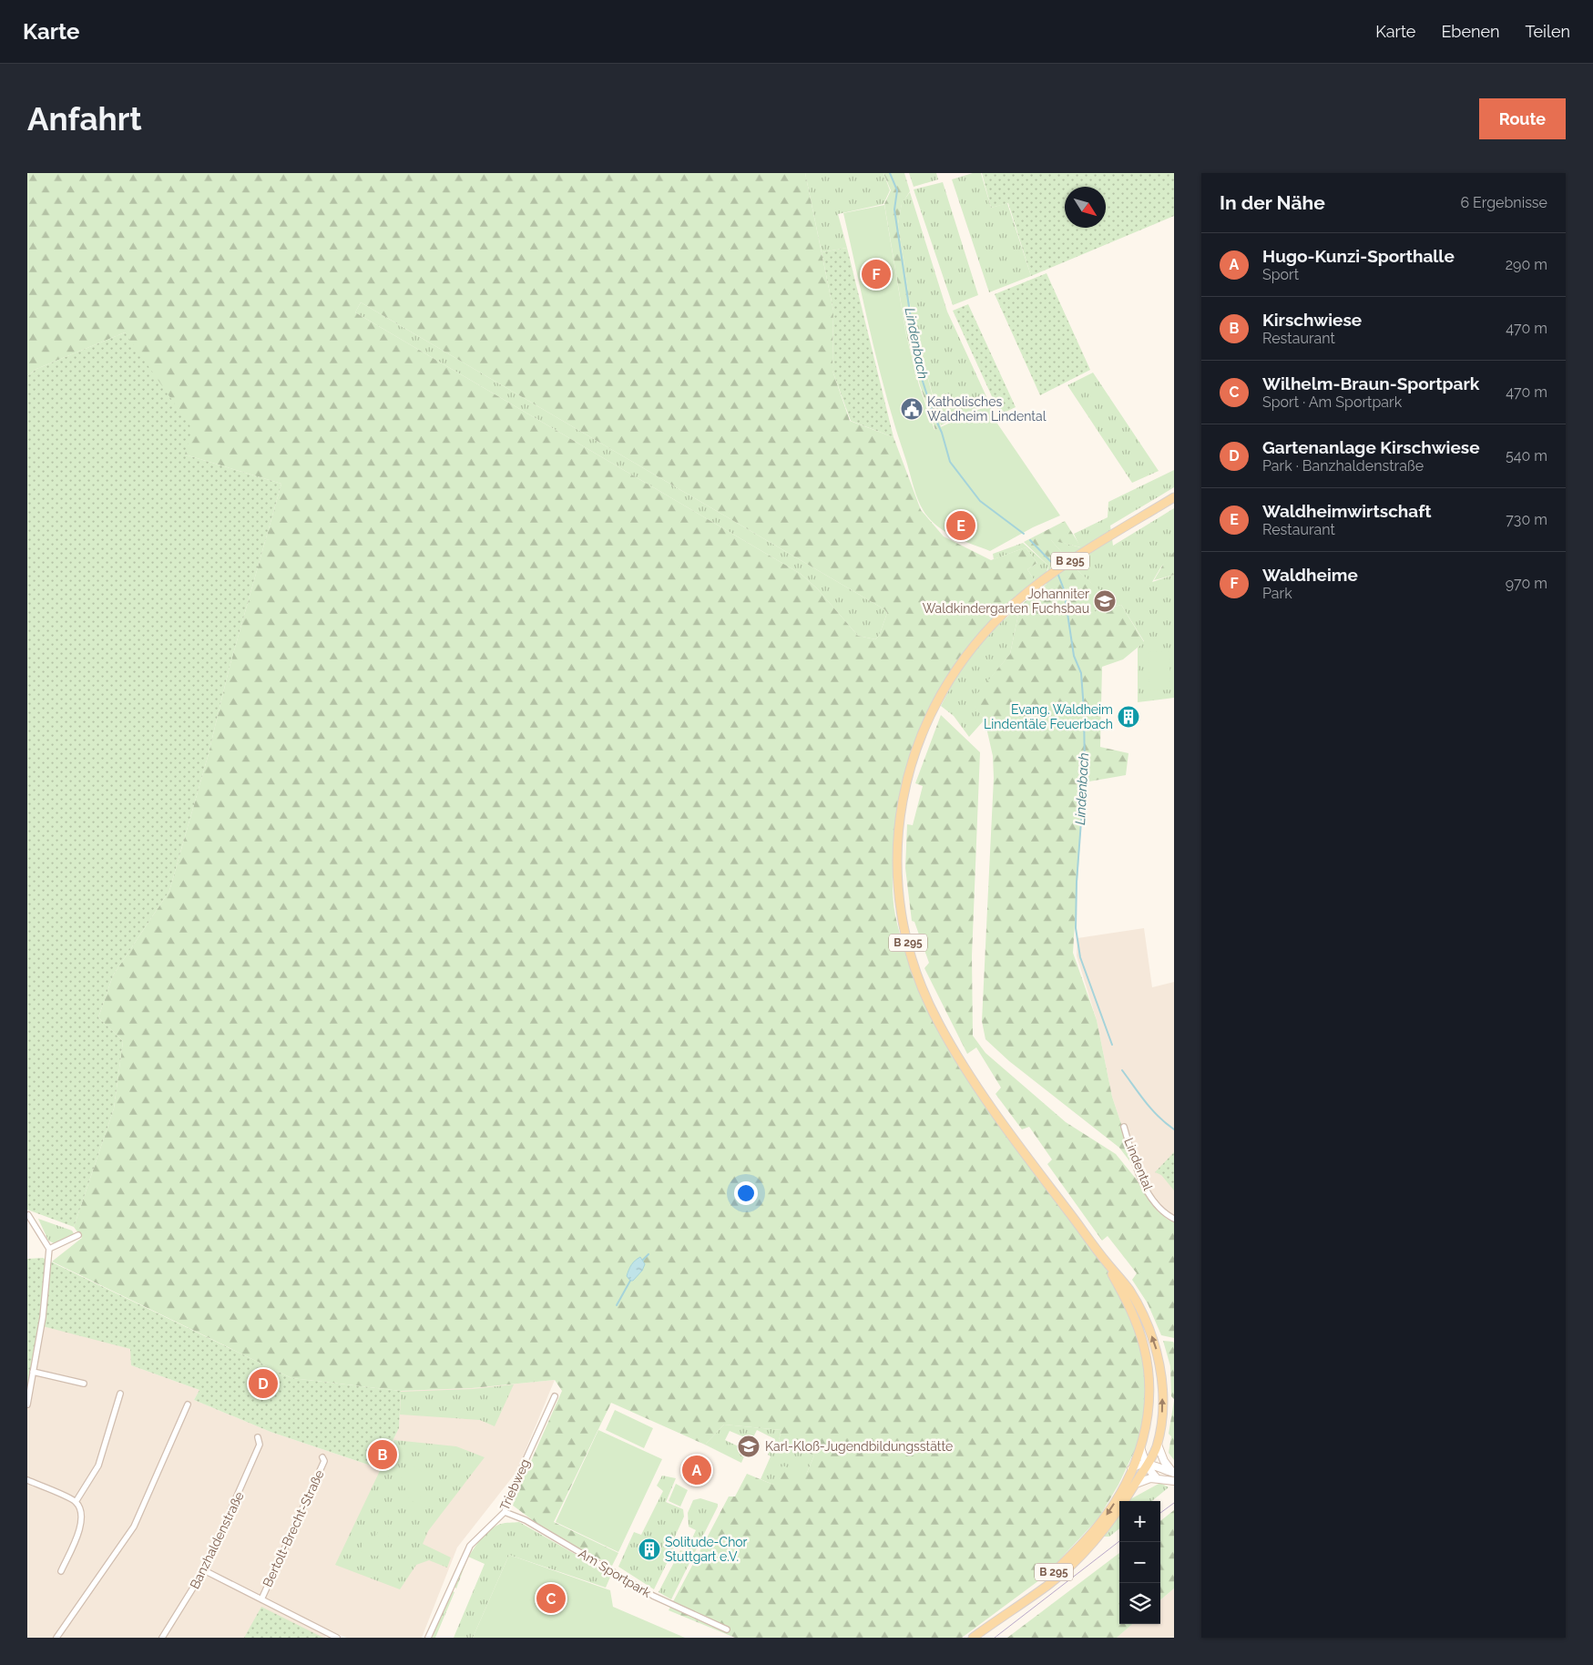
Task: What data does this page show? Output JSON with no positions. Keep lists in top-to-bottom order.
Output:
{
  "streets": {
    "main road": ["B 295"],
    "street": [
      "Lindental",
      "Triebweg",
      "Bertolt-Brecht-Straße",
      "Banzhaldenstraße",
      "Am Sportpark"
    ]
  },
  "crossings": [
    ["Triebweg", "Am Sportpark"]
  ],
  "water": ["Lindenbach"],
  "places": {
    "public building": ["Katholisches Waldheim Lindental"],
    "school or university": ["Johanniter Waldkindergarten Fuchsbau", "Karl-Kloß-Jugendbildungsstätte"],
    "building": ["Evang. Waldheim Lindentäle Feuerbach", "Solitude-Chor Stuttgart e.V."]
  },
  "north": "bottom right",
  "page": {
    "header": "Karte",
    "nav": ["Karte", "Ebenen", "Teilen"],
    "buttons": "Route",
    "title": "Anfahrt",
    "heading": ["In der Nähe", "6 Ergebnisse"],
    "list": [
      {
        "mark": "A",
        "name": "Hugo-Kunzi-Sporthalle",
        "note": "Sport",
        "value": "290 m"
      },
      {
        "mark": "B",
        "name": "Kirschwiese",
        "note": "Restaurant",
        "value": "470 m"
      },
      {
        "mark": "C",
        "name": "Wilhelm-Braun-Sportpark",
        "note": "Sport · Am Sportpark",
        "value": "470 m"
      },
      {
        "mark": "D",
        "name": "Gartenanlage Kirschwiese",
        "note": "Park · Banzhaldenstraße",
        "value": "540 m"
      },
      {
        "mark": "E",
        "name": "Waldheimwirtschaft",
        "note": "Restaurant",
        "value": "730 m"
      },
      {
        "mark": "F",
        "name": "Waldheime",
        "note": "Park",
        "value": "970 m"
      }
    ],
    "pins": [
      "F",
      "E",
      "D",
      "B",
      "A",
      "C"
    ],
    "map_buttons": ["+", "−"]
  }
}
